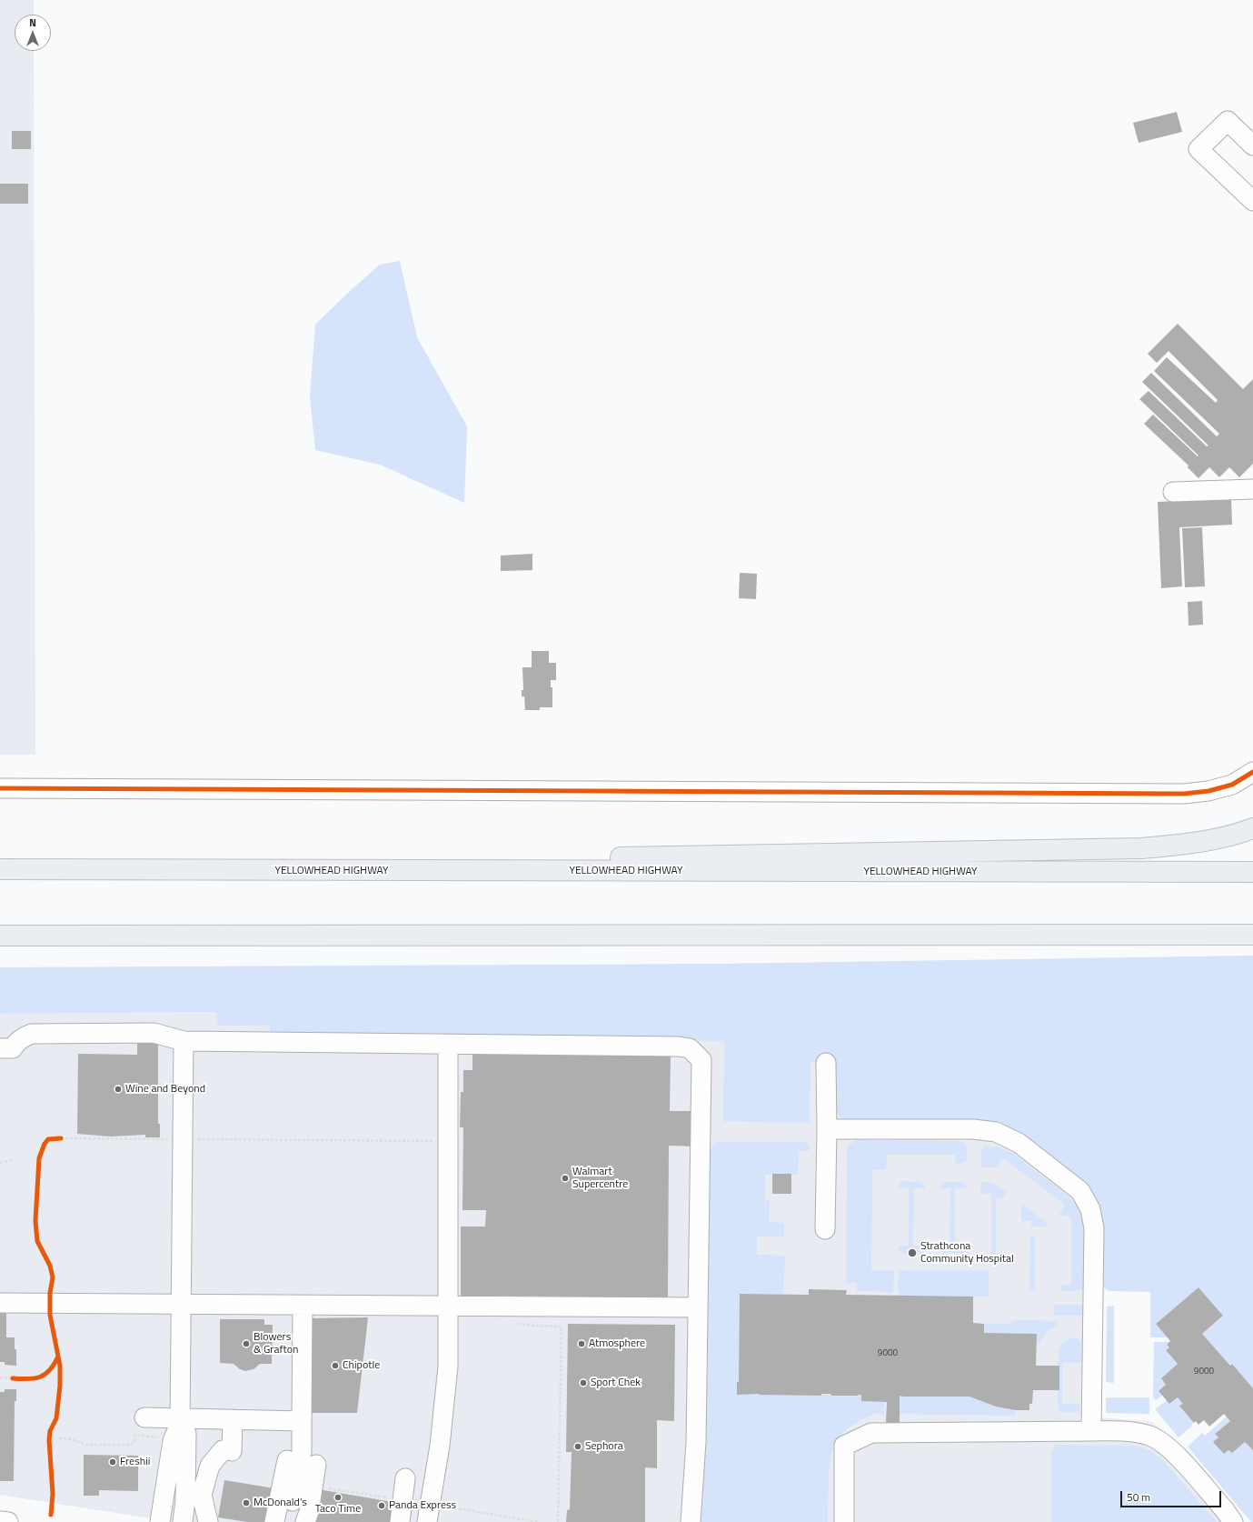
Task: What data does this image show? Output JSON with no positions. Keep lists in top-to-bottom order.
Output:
{
  "streets": {
    "highway": ["YELLOWHEAD HIGHWAY"]
  },
  "places": [
    "Wine and Beyond",
    "Walmart Supercentre",
    "Strathcona Community Hospital",
    "Blowers & Grafton",
    "Atmosphere",
    "Chipotle",
    "Sport Chek",
    "Sephora",
    "Freshii",
    "Taco Time",
    "McDonald's",
    "Panda Express"
  ],
  "house_numbers": ["9000", "9000"],
  "scale_bar": "50 m",
  "north": "top"
}
